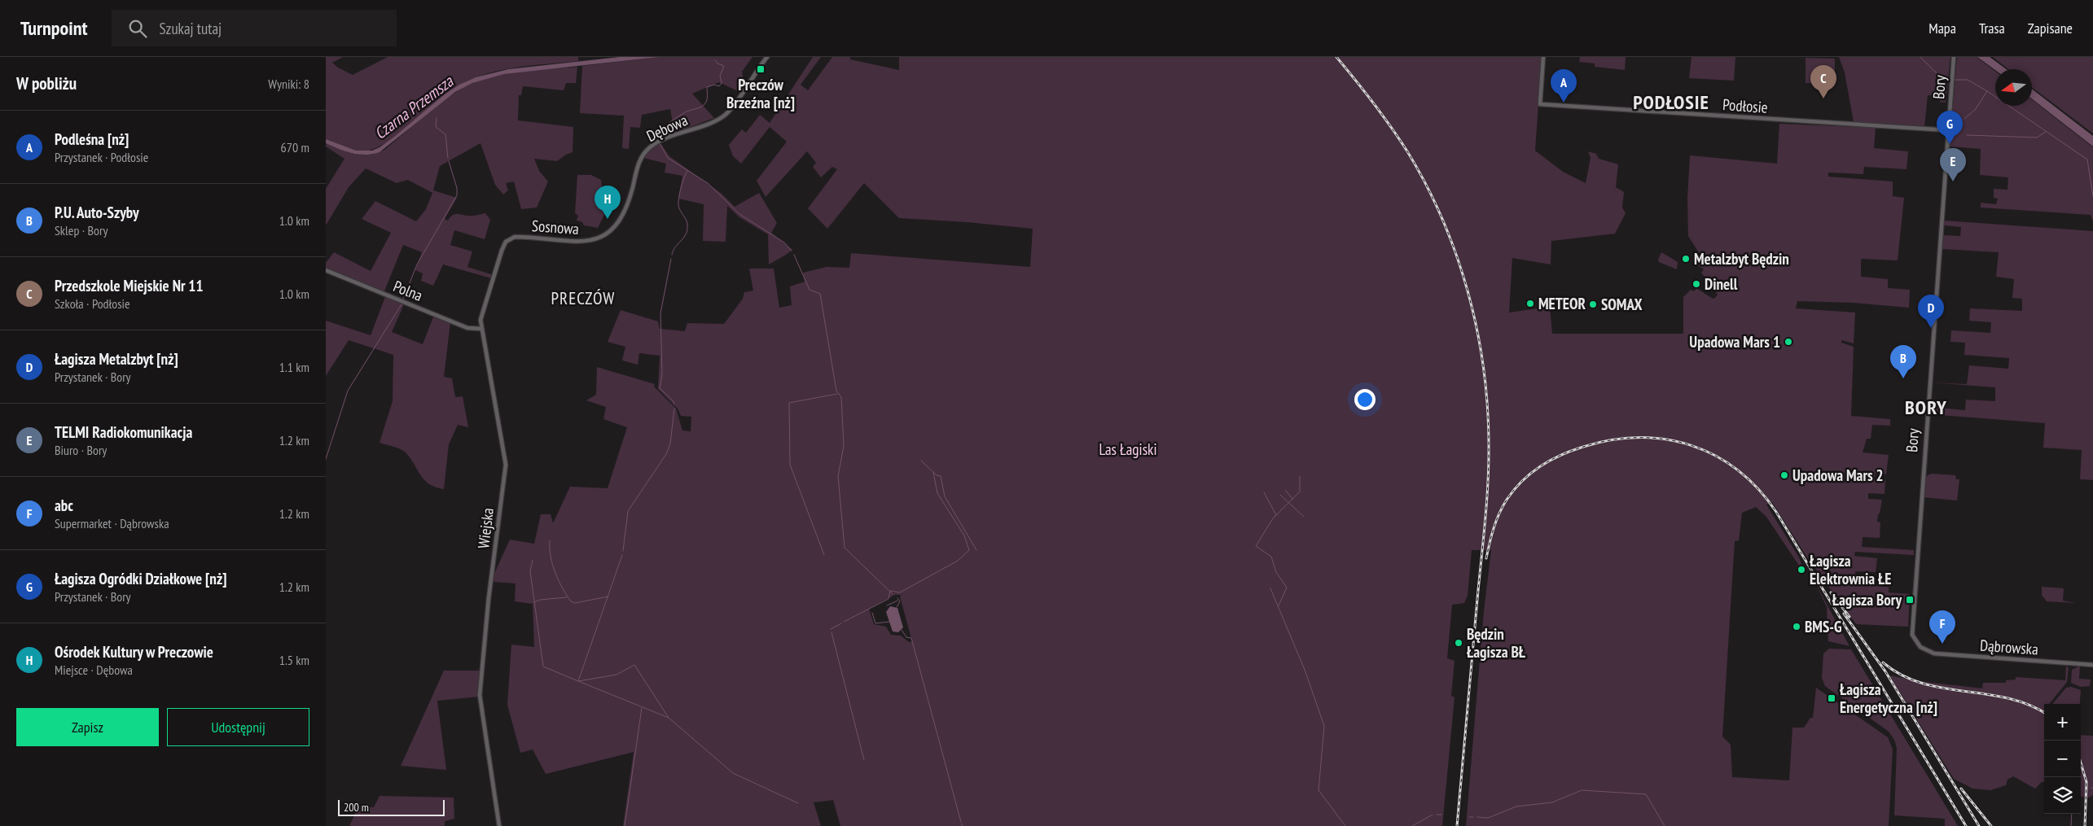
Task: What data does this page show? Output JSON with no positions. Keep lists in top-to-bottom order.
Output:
{
  "streets": {
    "street": [
      "Bory",
      "Podłosie",
      "Dębowa",
      "Sosnowa",
      "Polna",
      "Wiejska",
      "Dąbrowska"
    ]
  },
  "crossings": [
    ["Bory", "Podłosie"],
    ["Bory", "Dąbrowska"],
    ["Dębowa", "Sosnowa"],
    ["Sosnowa", "Wiejska"],
    ["Polna", "Wiejska"]
  ],
  "districts": ["PODŁOSIE", "PRECZÓW", "BORY"],
  "water": ["Czarna Przemsza"],
  "parks": ["Las Łagiski"],
  "places": {
    "transit": ["Preczów Brzeźna [nż]", "Łagisza Bory", "Łagisza Energetyczna [nż]"],
    "other": [
      "Metalzbyt Będzin",
      "Dinell",
      "METEOR",
      "SOMAX",
      "Upadowa Mars 1",
      "Upadowa Mars 2",
      "Łagisza Elektrownia ŁE",
      "BMS-G",
      "Będzin Łagisza BŁ"
    ]
  },
  "scale_bar": "200 m",
  "north": "left",
  "page": {
    "header": "Turnpoint",
    "search": "Szukaj tutaj",
    "nav": ["Mapa", "Trasa", "Zapisane"],
    "heading": ["W pobliżu", "Wyniki: 8"],
    "pins": [
      "C",
      "A",
      "G",
      "E",
      "H",
      "D",
      "B",
      "F"
    ],
    "list": [
      {
        "mark": "A",
        "name": "Podleśna [nż]",
        "note": "Przystanek · Podłosie",
        "value": "670 m"
      },
      {
        "mark": "B",
        "name": "P.U. Auto-Szyby",
        "note": "Sklep · Bory",
        "value": "1.0 km"
      },
      {
        "mark": "C",
        "name": "Przedszkole Miejskie Nr 11",
        "note": "Szkoła · Podłosie",
        "value": "1.0 km"
      },
      {
        "mark": "D",
        "name": "Łagisza Metalzbyt [nż]",
        "note": "Przystanek · Bory",
        "value": "1.1 km"
      },
      {
        "mark": "E",
        "name": "TELMI Radiokomunikacja",
        "note": "Biuro · Bory",
        "value": "1.2 km"
      },
      {
        "mark": "F",
        "name": "abc",
        "note": "Supermarket · Dąbrowska",
        "value": "1.2 km"
      },
      {
        "mark": "G",
        "name": "Łagisza Ogródki Działkowe [nż]",
        "note": "Przystanek · Bory",
        "value": "1.2 km"
      },
      {
        "mark": "H",
        "name": "Ośrodek Kultury w Preczowie",
        "note": "Miejsce · Dębowa",
        "value": "1.5 km"
      }
    ],
    "buttons": ["Zapisz", "Udostępnij"],
    "map_buttons": ["+", "−"],
    "scale": "200 m"
  }
}
